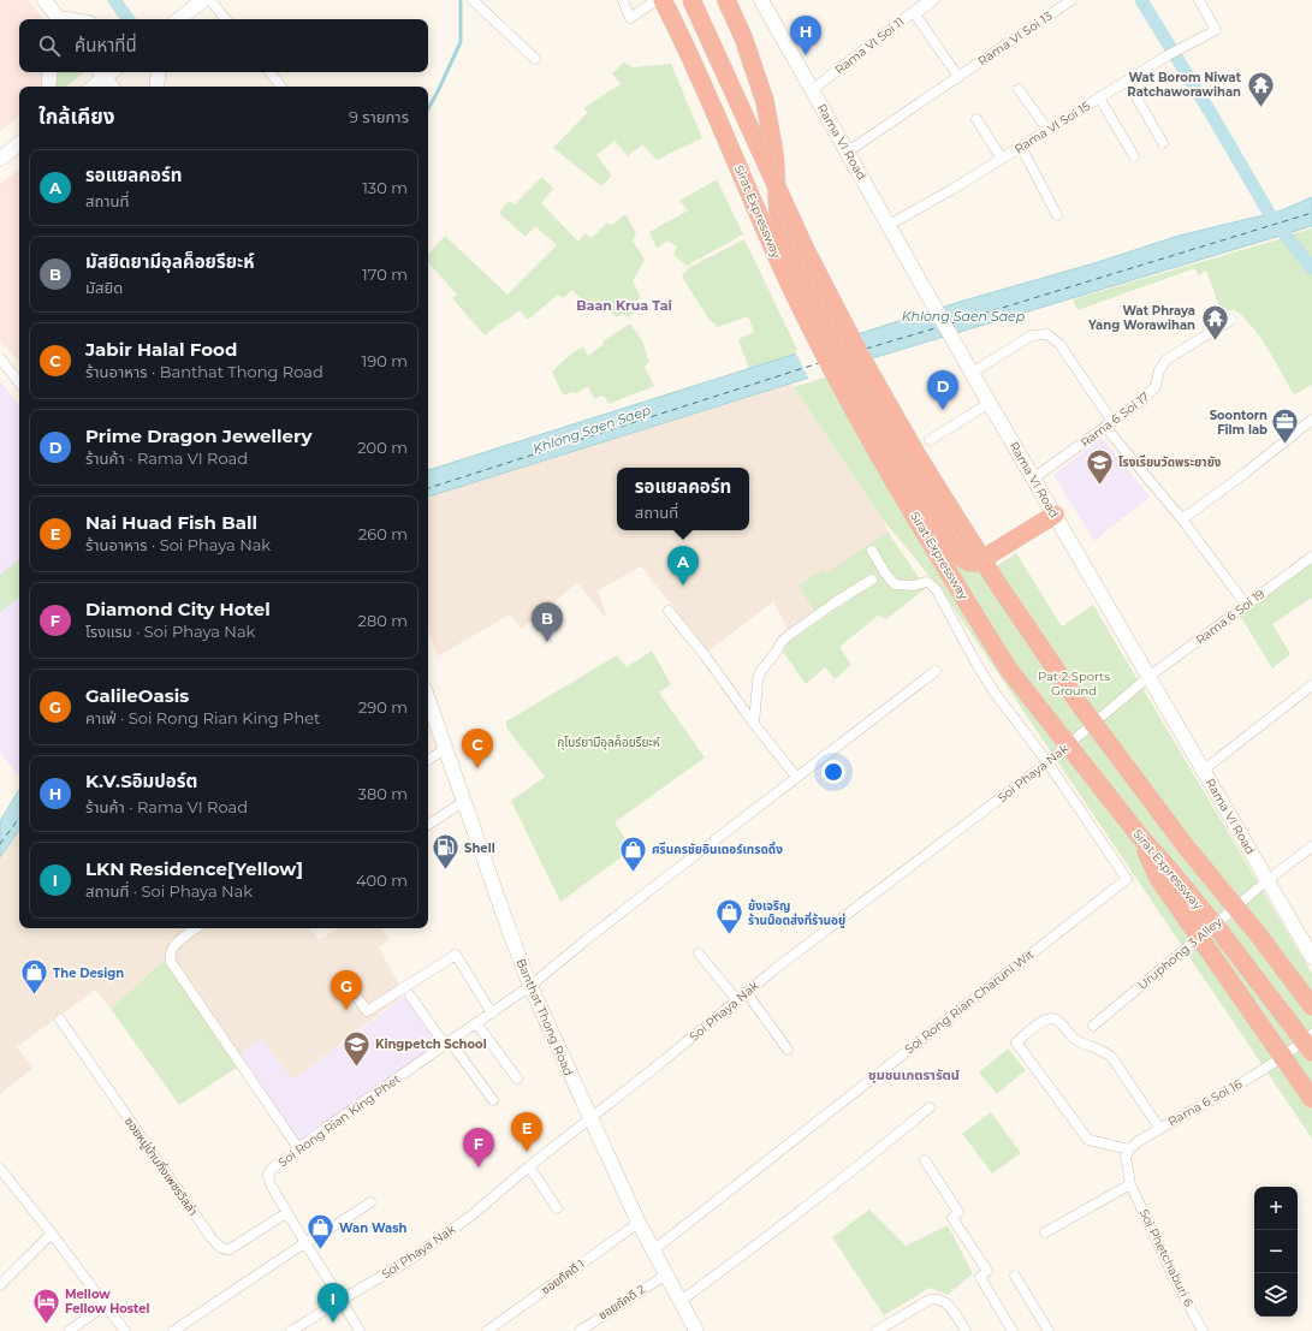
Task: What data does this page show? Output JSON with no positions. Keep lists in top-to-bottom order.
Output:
{
  "streets": {
    "highway": ["Sirat Expressway"],
    "main road": ["Rama VI Road", "Banthat Thong Road"],
    "street": [
      "Rama VI Soi 13",
      "Rama VI Soi 11",
      "Rama VI Soi 15",
      "Rama 6 Soi 17",
      "Rama 6 Soi 19",
      "Soi Phaya Nak",
      "Uruphong 3 Alley",
      "Soi Rong Rian Charuni Wit",
      "Rama 6 Soi 16",
      "Soi Rong Rian King Phet",
      "ซอยหมู่บ้านกิ่งเพชรวิลล่า",
      "Soi Phetchaburi 6",
      "ซอยภัคดี 1",
      "ซอยภัคดี 2"
    ]
  },
  "crossings": [
    ["Rama VI Soi 13", "Rama VI Road"],
    ["Rama VI Soi 11", "Rama VI Road"],
    ["Rama VI Soi 15", "Rama VI Road"],
    ["Rama VI Road", "Rama 6 Soi 17"],
    ["Rama VI Road", "Rama 6 Soi 19"],
    ["Rama VI Road", "Soi Phaya Nak"],
    ["Rama VI Road", "Uruphong 3 Alley"],
    ["Rama 6 Soi 19", "Soi Phaya Nak"],
    ["Soi Phaya Nak", "Soi Rong Rian Charuni Wit"],
    ["Soi Phaya Nak", "Banthat Thong Road"],
    ["Soi Phaya Nak", "Soi Rong Rian King Phet"],
    ["Soi Rong Rian Charuni Wit", "Banthat Thong Road"],
    ["Banthat Thong Road", "Soi Rong Rian King Phet"],
    ["Banthat Thong Road", "ซอยภัคดี 1"],
    ["Banthat Thong Road", "ซอยภัคดี 2"],
    ["Soi Rong Rian King Phet", "ซอยหมู่บ้านกิ่งเพชรวิลล่า"]
  ],
  "districts": ["Baan Krua Tai", "ชุมชนเภตรารัตน์"],
  "water": ["Khlong Saen Saep"],
  "parks": ["Pat 2 Sports Ground", "กุโบร์ยามีอุลค็อยรียะห์"],
  "places": {
    "temple": ["Wat Borom Niwat Ratchaworawihan", "Wat Phraya Yang Worawihan"],
    "office": ["Soontorn Film lab"],
    "school or university": ["โรงเรียนวัดพระยายัง", "Kingpetch School"],
    "fuel station": ["Shell"],
    "shop": [
      "ศรีนครชัยอินเตอร์เทรดดิ้ง",
      "ย้งเจริญ ร้านน็อตส่งที่ร้านอยู่",
      "The Design",
      "Wan Wash"
    ],
    "hotel": ["Mellow Fellow Hostel"]
  },
  "page": {
    "pins": [
      "H",
      "D",
      "A",
      "B",
      "C",
      "G",
      "E",
      "F",
      "I"
    ],
    "search": "ค้นหาที่นี่",
    "heading": ["ใกล้เคียง", "9 รายการ"],
    "list": [
      {
        "mark": "A",
        "name": "รอแยลคอร์ท",
        "note": "สถานที่",
        "value": "130 m"
      },
      {
        "mark": "B",
        "name": "มัสยิดยามีอุลค็อยรียะห์",
        "note": "มัสยิด",
        "value": "170 m"
      },
      {
        "mark": "C",
        "name": "Jabir Halal Food",
        "note": "ร้านอาหาร · Banthat Thong Road",
        "value": "190 m"
      },
      {
        "mark": "D",
        "name": "Prime Dragon Jewellery",
        "note": "ร้านค้า · Rama VI Road",
        "value": "200 m"
      },
      {
        "mark": "E",
        "name": "Nai Huad Fish Ball",
        "note": "ร้านอาหาร · Soi Phaya Nak",
        "value": "260 m"
      },
      {
        "mark": "F",
        "name": "Diamond City Hotel",
        "note": "โรงแรม · Soi Phaya Nak",
        "value": "280 m"
      },
      {
        "mark": "G",
        "name": "GalileOasis",
        "note": "คาเฟ่ · Soi Rong Rian King Phet",
        "value": "290 m"
      },
      {
        "mark": "H",
        "name": "K.V.Sอิมปอร์ต",
        "note": "ร้านค้า · Rama VI Road",
        "value": "380 m"
      },
      {
        "mark": "I",
        "name": "LKN Residence[Yellow]",
        "note": "สถานที่ · Soi Phaya Nak",
        "value": "400 m"
      }
    ],
    "popup": ["รอแยลคอร์ท", "สถานที่"],
    "map_buttons": ["+", "−"]
  }
}
